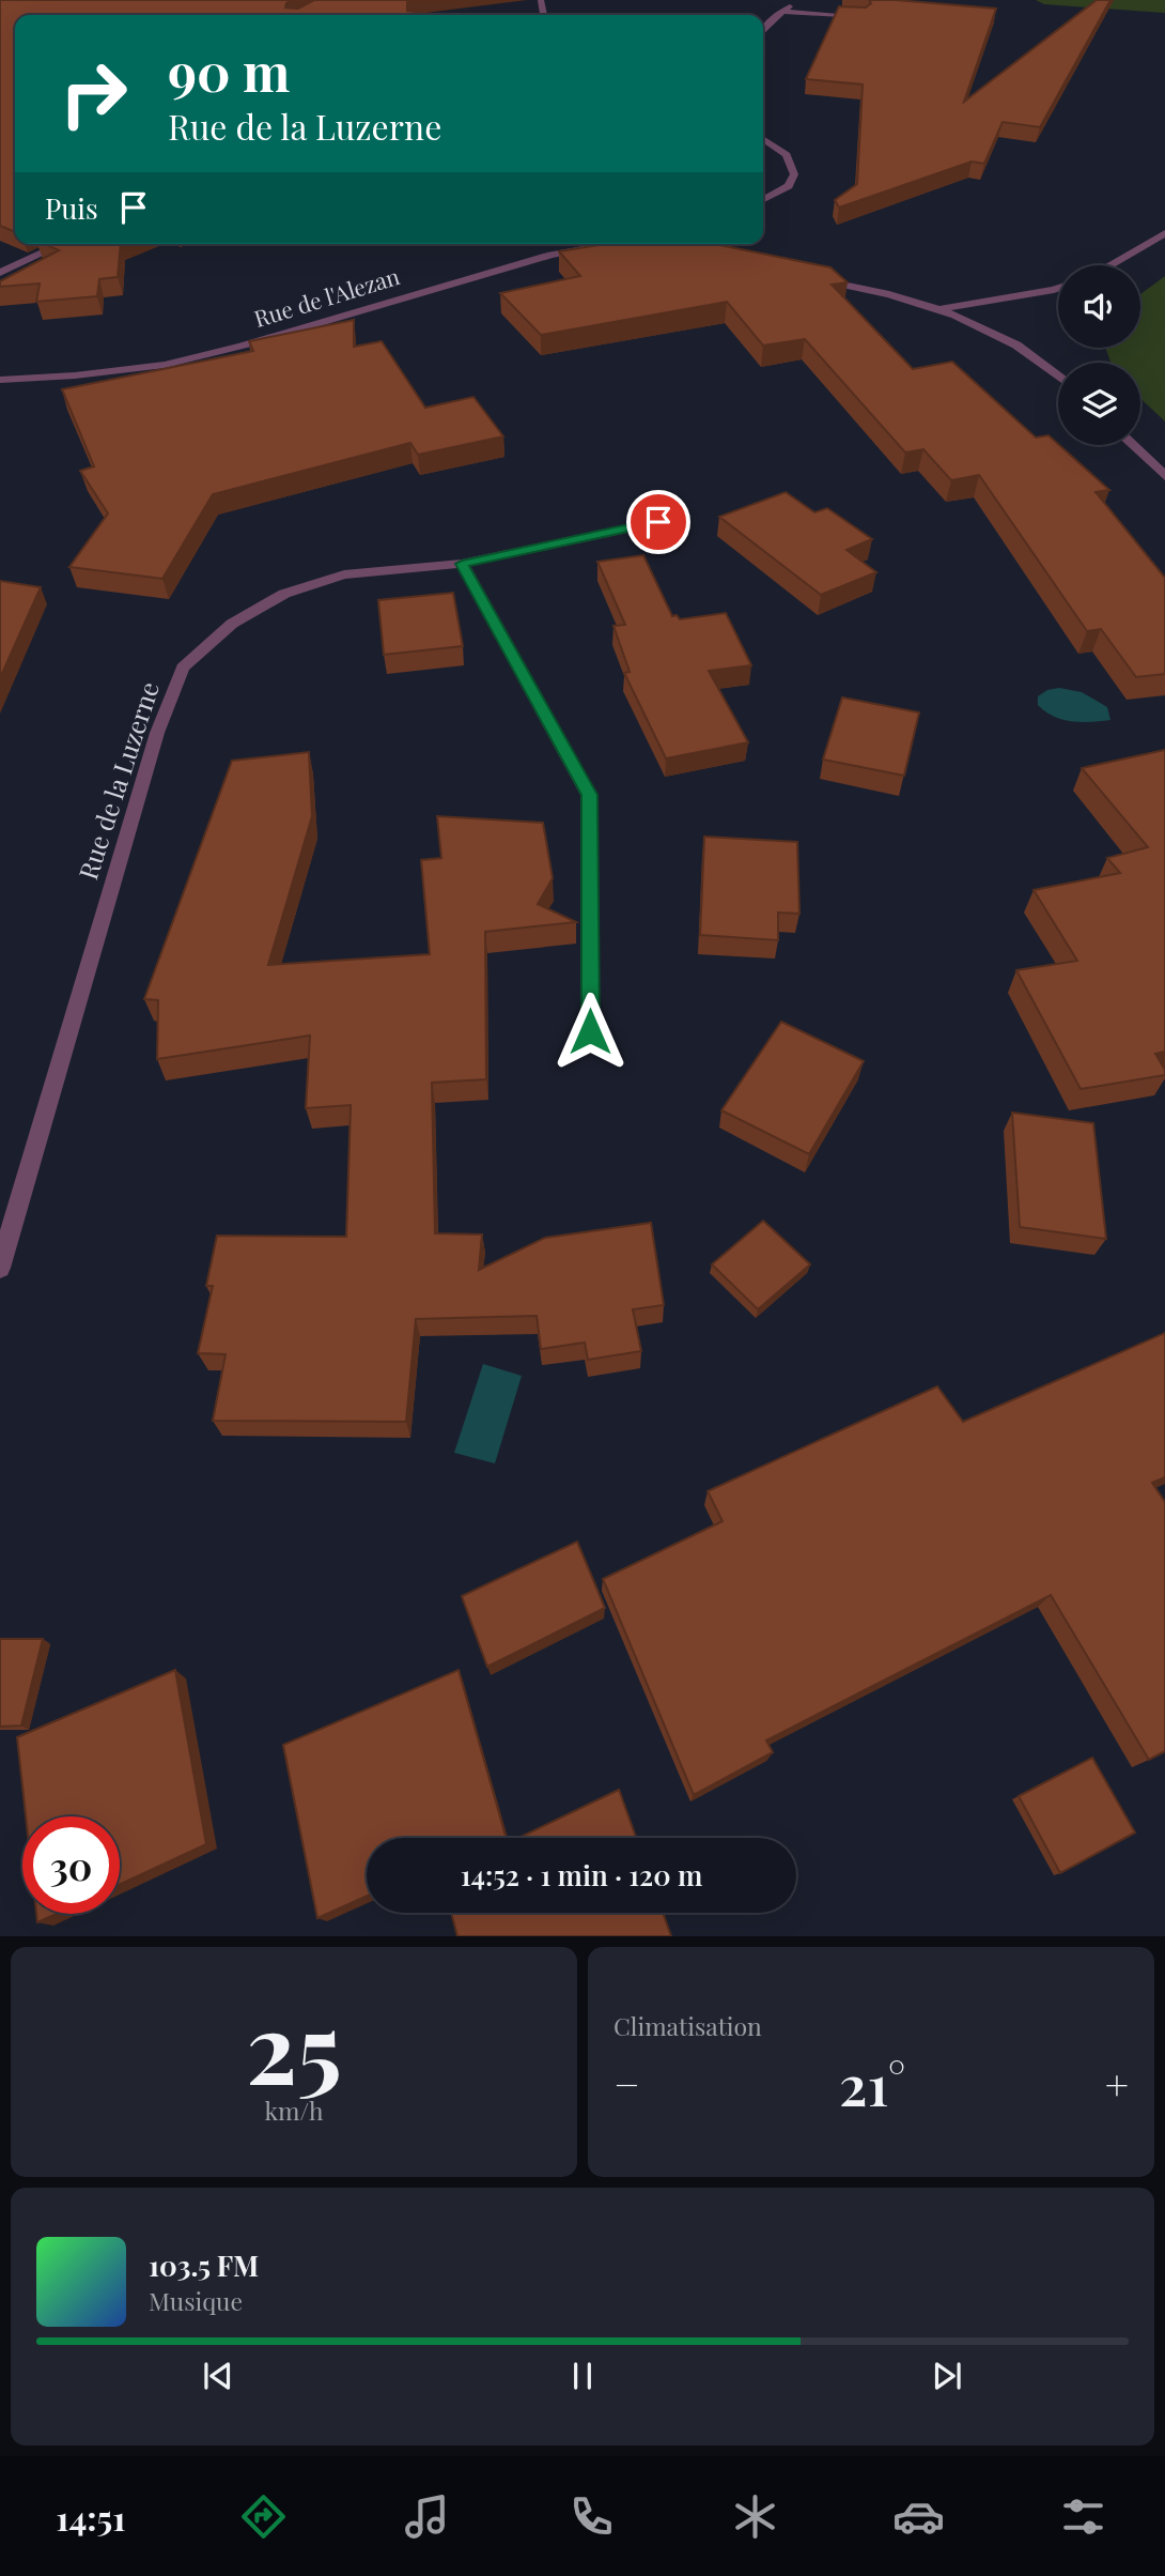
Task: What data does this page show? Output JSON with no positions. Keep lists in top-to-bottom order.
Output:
{
  "streets": {
    "street": ["Rue de l'Alezan", "Rue de la Luzerne"]
  },
  "page": {
    "turn": ["90 m", "Rue de la Luzerne"],
    "then": "Puis",
    "limit": "30",
    "trip": "14:52 · 1 min · 120 m",
    "tile": [
      ["25", "km/h"],
      "Climatisation"
    ],
    "heat": ["−", "21°", "+"],
    "song": ["103.5 FM", "Musique"],
    "tabs": "14:51"
  }
}
